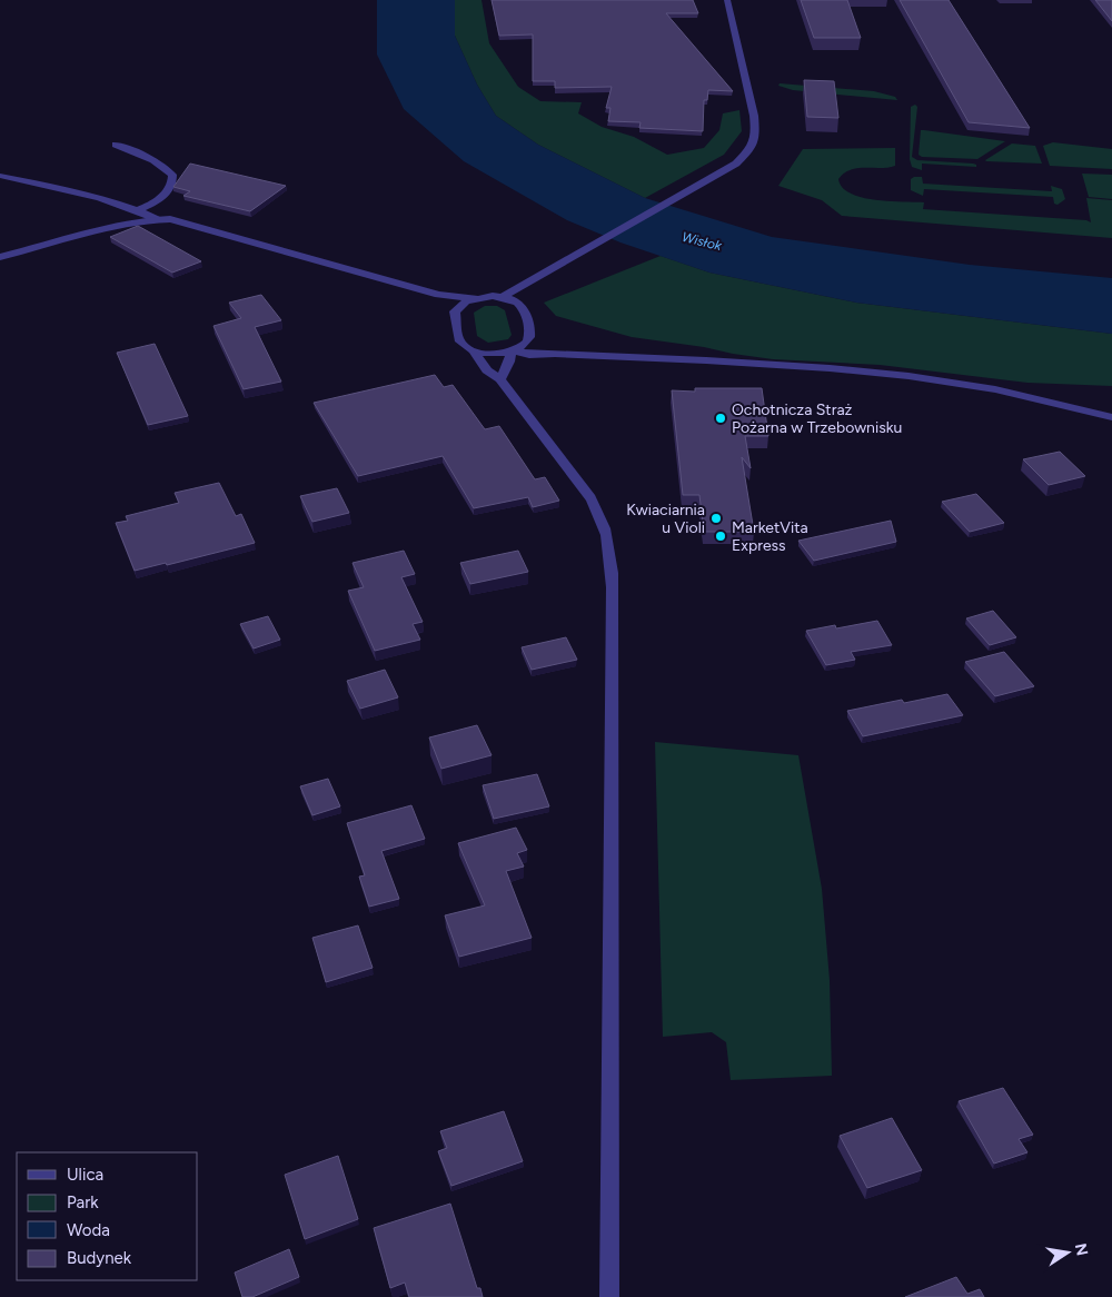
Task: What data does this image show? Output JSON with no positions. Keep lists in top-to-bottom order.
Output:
{
  "water": ["Wisłok"],
  "places": ["Ochotnicza Straż Pożarna w Trzebownisku", "Kwiaciarnia u Violi", "MarketVita Express"],
  "legend": [
    "Ulica",
    "Park",
    "Woda",
    "Budynek"
  ],
  "north": "right"
}
